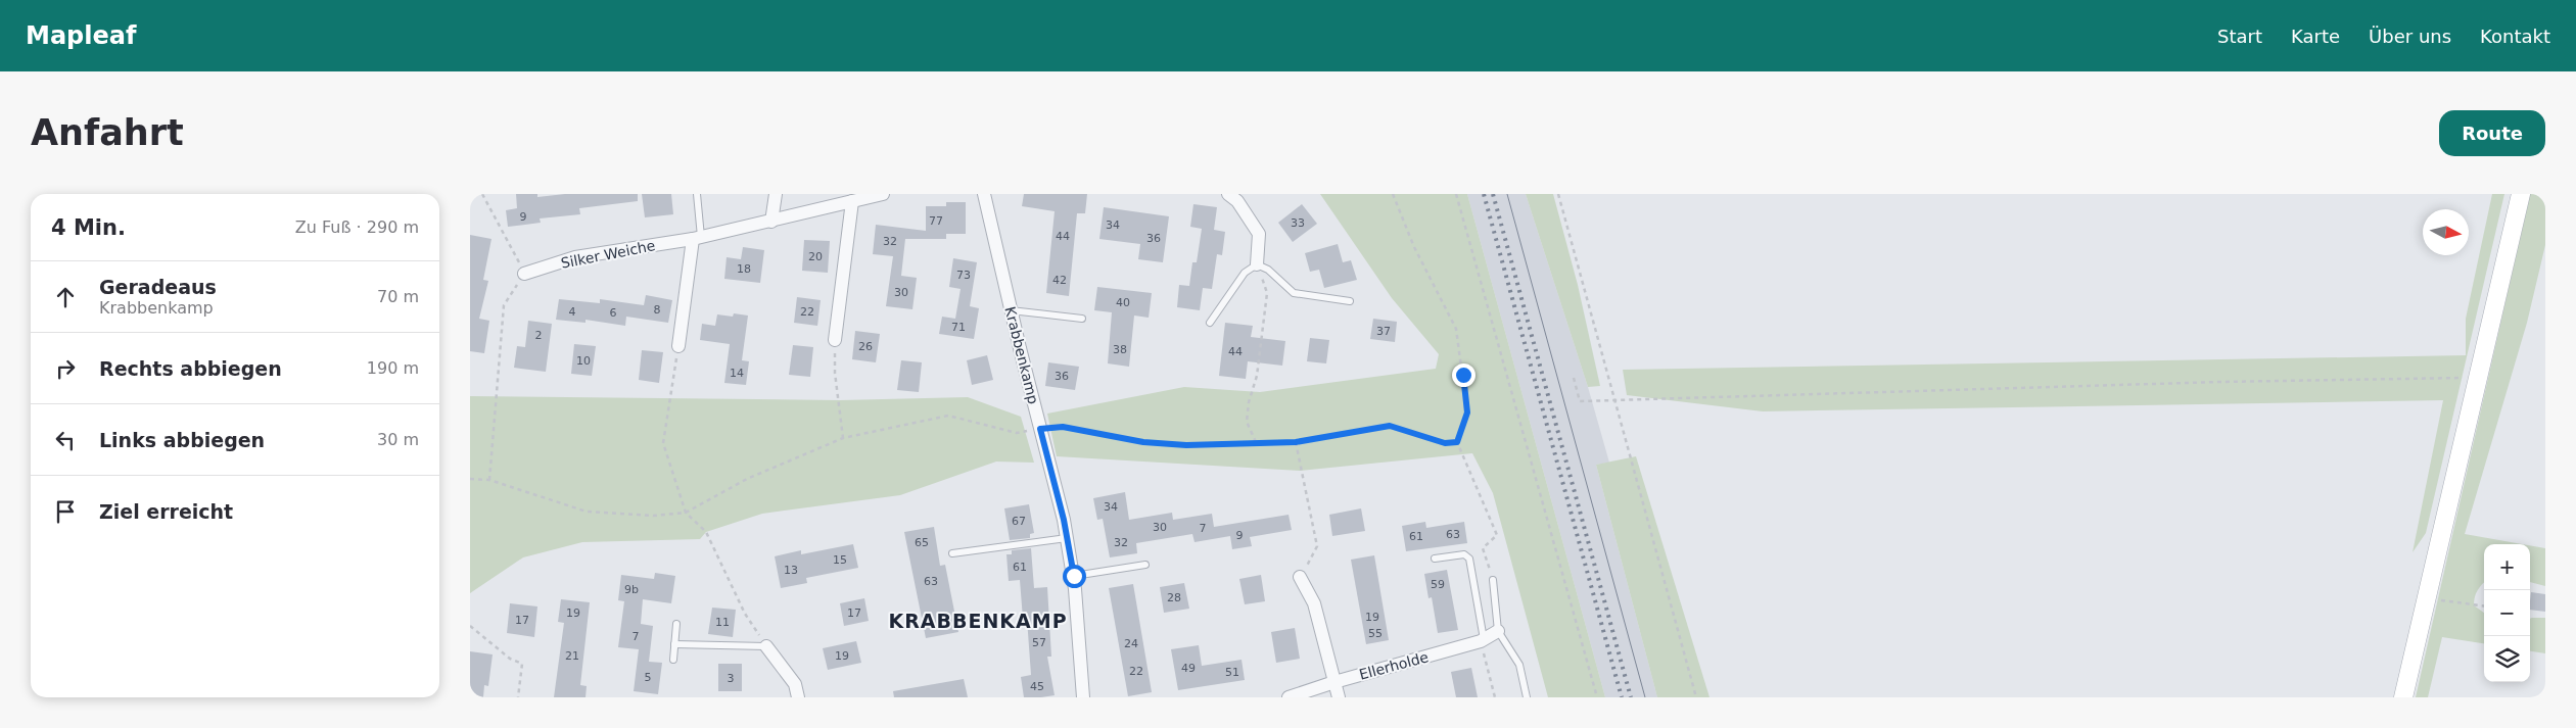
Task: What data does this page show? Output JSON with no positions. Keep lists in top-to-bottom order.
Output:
{
  "streets": {
    "street": ["Silker Weiche", "Krabbenkamp", "Ellerholde"]
  },
  "districts": ["KRABBENKAMP"],
  "house_numbers": [
    "9",
    "77",
    "33",
    "34",
    "44",
    "36",
    "32",
    "20",
    "18",
    "73",
    "42",
    "30",
    "40",
    "8",
    "4",
    "22",
    "6",
    "71",
    "37",
    "2",
    "26",
    "38",
    "44",
    "10",
    "14",
    "36",
    "34",
    "67",
    "30",
    "7",
    "63",
    "9",
    "61",
    "65",
    "32",
    "15",
    "61",
    "13",
    "63",
    "59",
    "9b",
    "28",
    "19",
    "17",
    "19",
    "17",
    "11",
    "55",
    "7",
    "57",
    "24",
    "21",
    "19",
    "49",
    "22",
    "51",
    "5",
    "3",
    "45"
  ],
  "north": "right",
  "page": {
    "header": "Mapleaf",
    "nav": [
      "Start",
      "Karte",
      "Über uns",
      "Kontakt"
    ],
    "buttons": "Route",
    "title": "Anfahrt",
    "heading": ["4 Min.", "Zu Fuß · 290 m"],
    "list": [
      ["Geradeaus", "Krabbenkamp", "70 m"],
      ["Rechts abbiegen", "190 m"],
      ["Links abbiegen", "30 m"],
      "Ziel erreicht"
    ],
    "map_buttons": ["+", "−"]
  }
}
